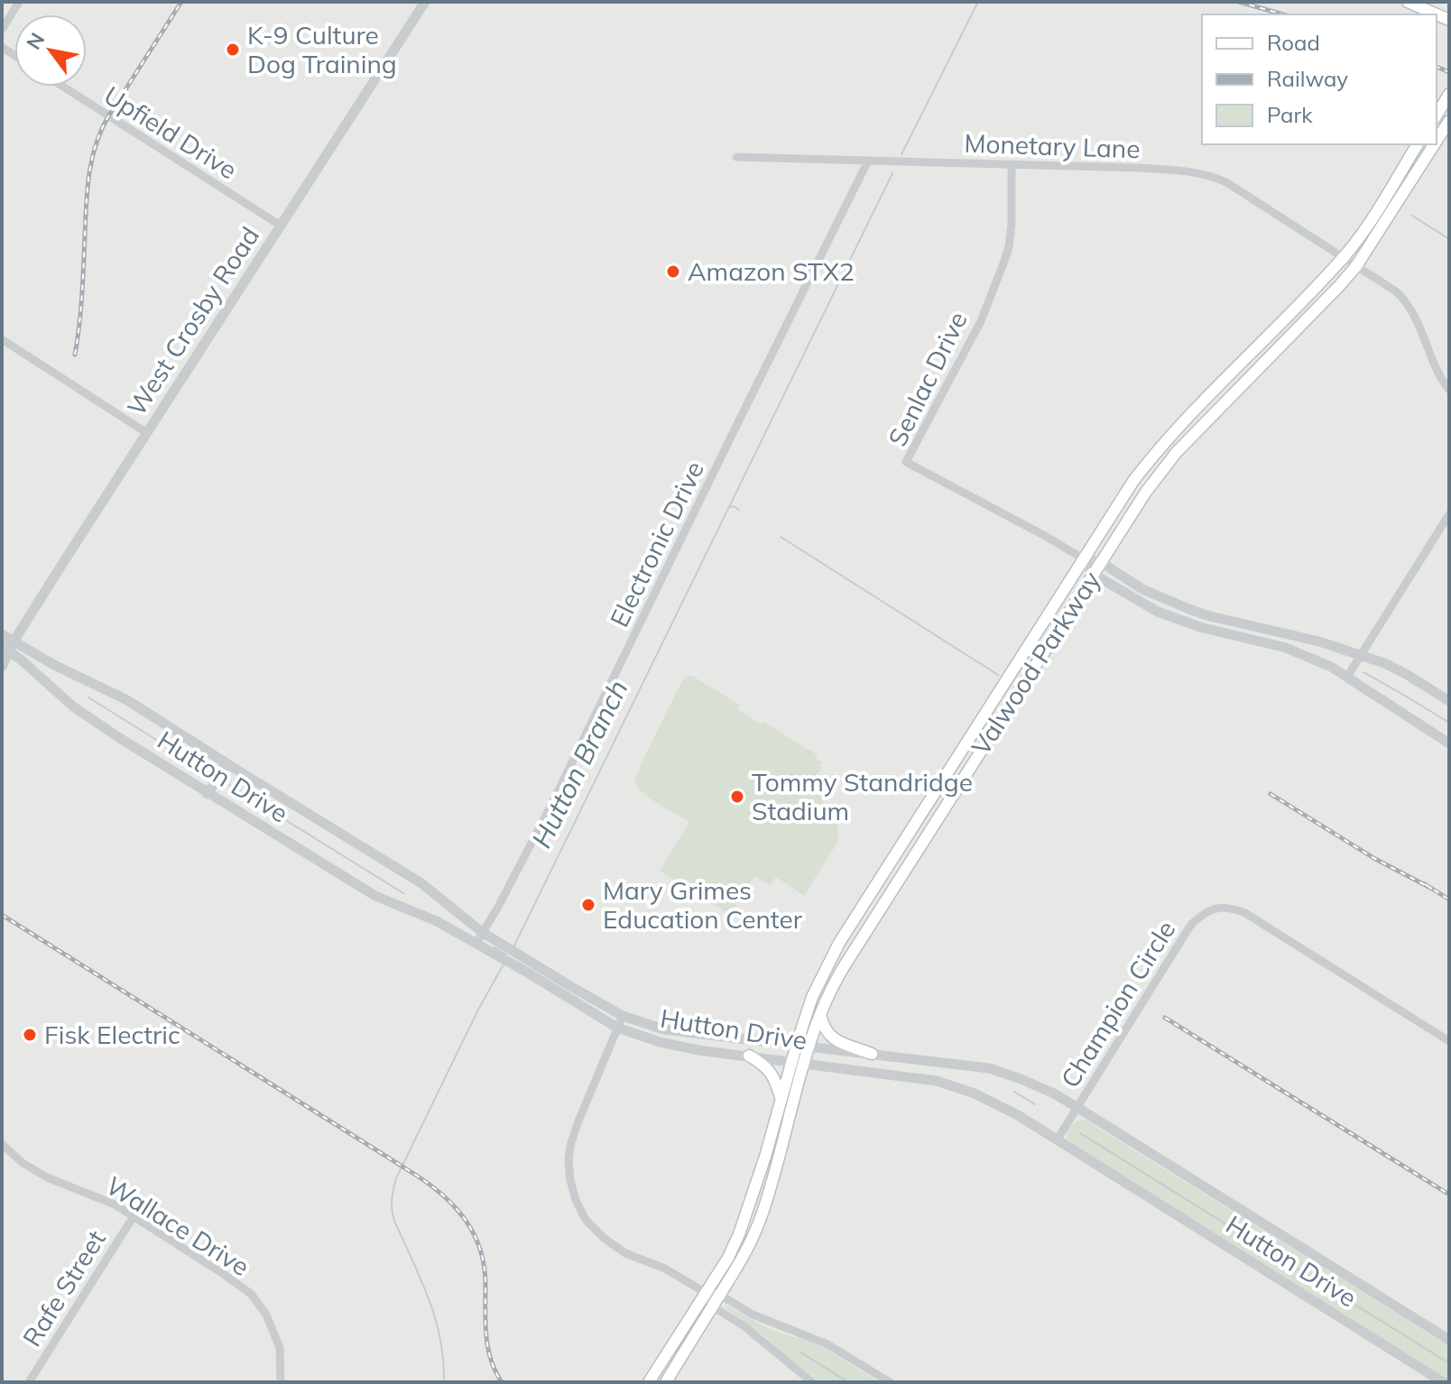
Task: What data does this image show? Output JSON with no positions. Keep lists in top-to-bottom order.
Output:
{
  "streets": {
    "main road": ["Valwood Parkway"],
    "street": [
      "Upfield Drive",
      "Monetary Lane",
      "West Crosby Road",
      "Senlac Drive",
      "Electronic Drive",
      "Hutton Drive",
      "Champion Circle",
      "Wallace Drive",
      "Rafe Street"
    ]
  },
  "crossings": [
    ["Upfield Drive", "West Crosby Road"],
    ["Monetary Lane", "Senlac Drive"],
    ["Monetary Lane", "Electronic Drive"],
    ["Monetary Lane", "Valwood Parkway"],
    ["West Crosby Road", "Hutton Drive"],
    ["Senlac Drive", "Valwood Parkway"],
    ["Electronic Drive", "Hutton Drive"],
    ["Valwood Parkway", "Hutton Drive"],
    ["Hutton Drive", "Champion Circle"],
    ["Wallace Drive", "Rafe Street"]
  ],
  "water": ["Hutton Branch"],
  "places": [
    "K-9 Culture Dog Training",
    "Amazon STX2",
    "Tommy Standridge Stadium",
    "Mary Grimes Education Center",
    "Fisk Electric"
  ],
  "legend": ["Road", "Railway", "Park"],
  "north": "top left"
}
